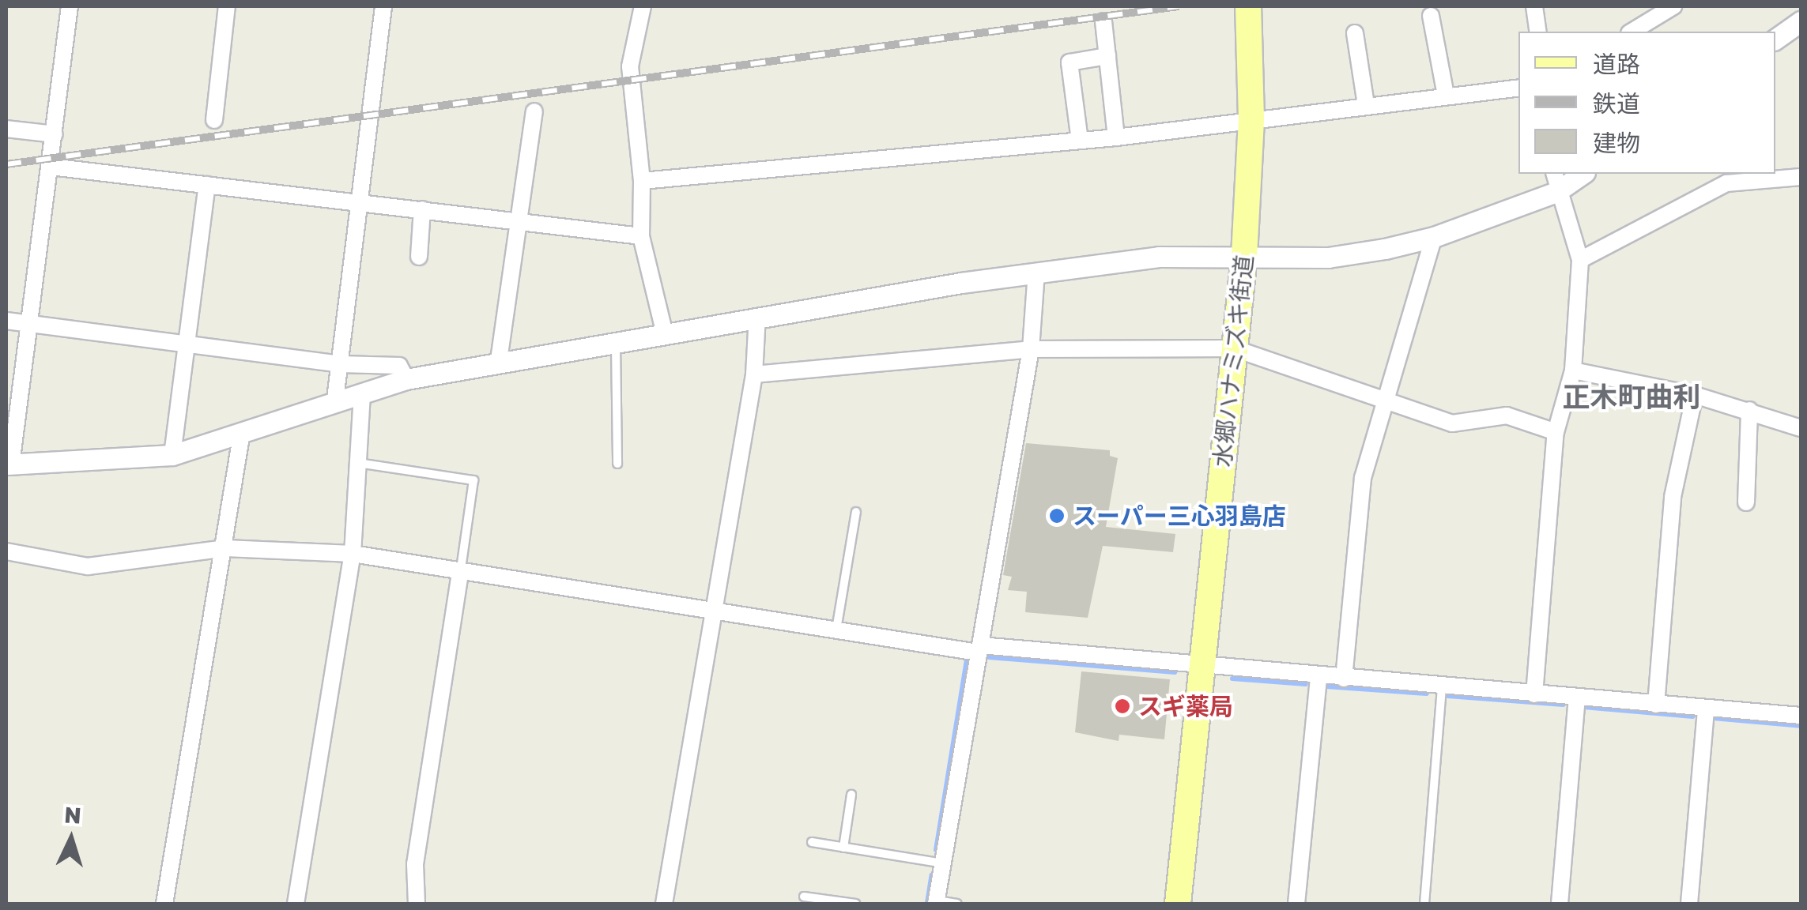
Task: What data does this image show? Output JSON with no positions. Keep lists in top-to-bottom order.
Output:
{
  "streets": {
    "main road": ["水郷ハナミズキ街道"]
  },
  "districts": ["正木町曲利"],
  "places": ["スーパー三心羽島店", "スギ薬局"],
  "legend": ["道路", "鉄道", "建物"],
  "north": "top"
}
